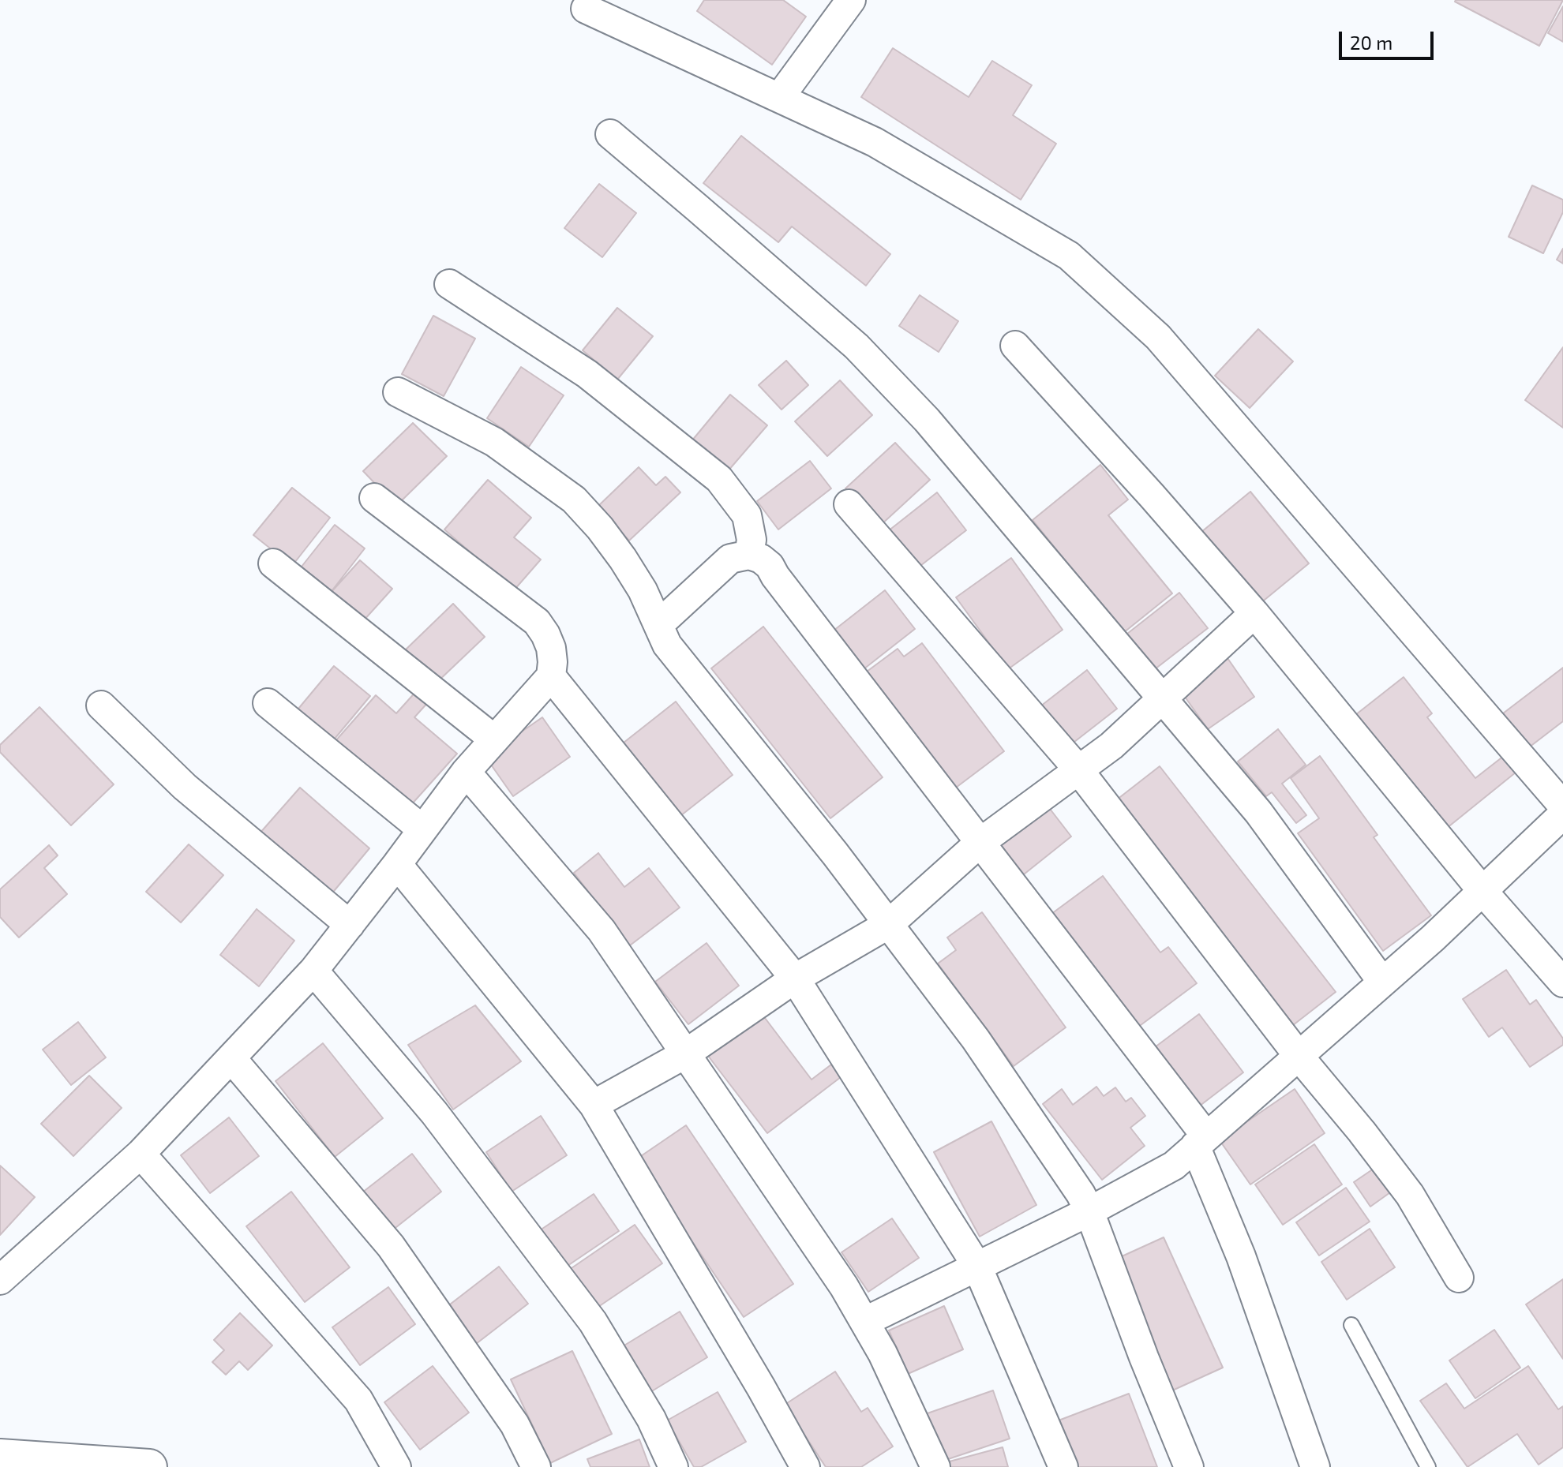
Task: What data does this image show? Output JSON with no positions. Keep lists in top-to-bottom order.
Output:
{
  "scale_bar": "20 m"
}
